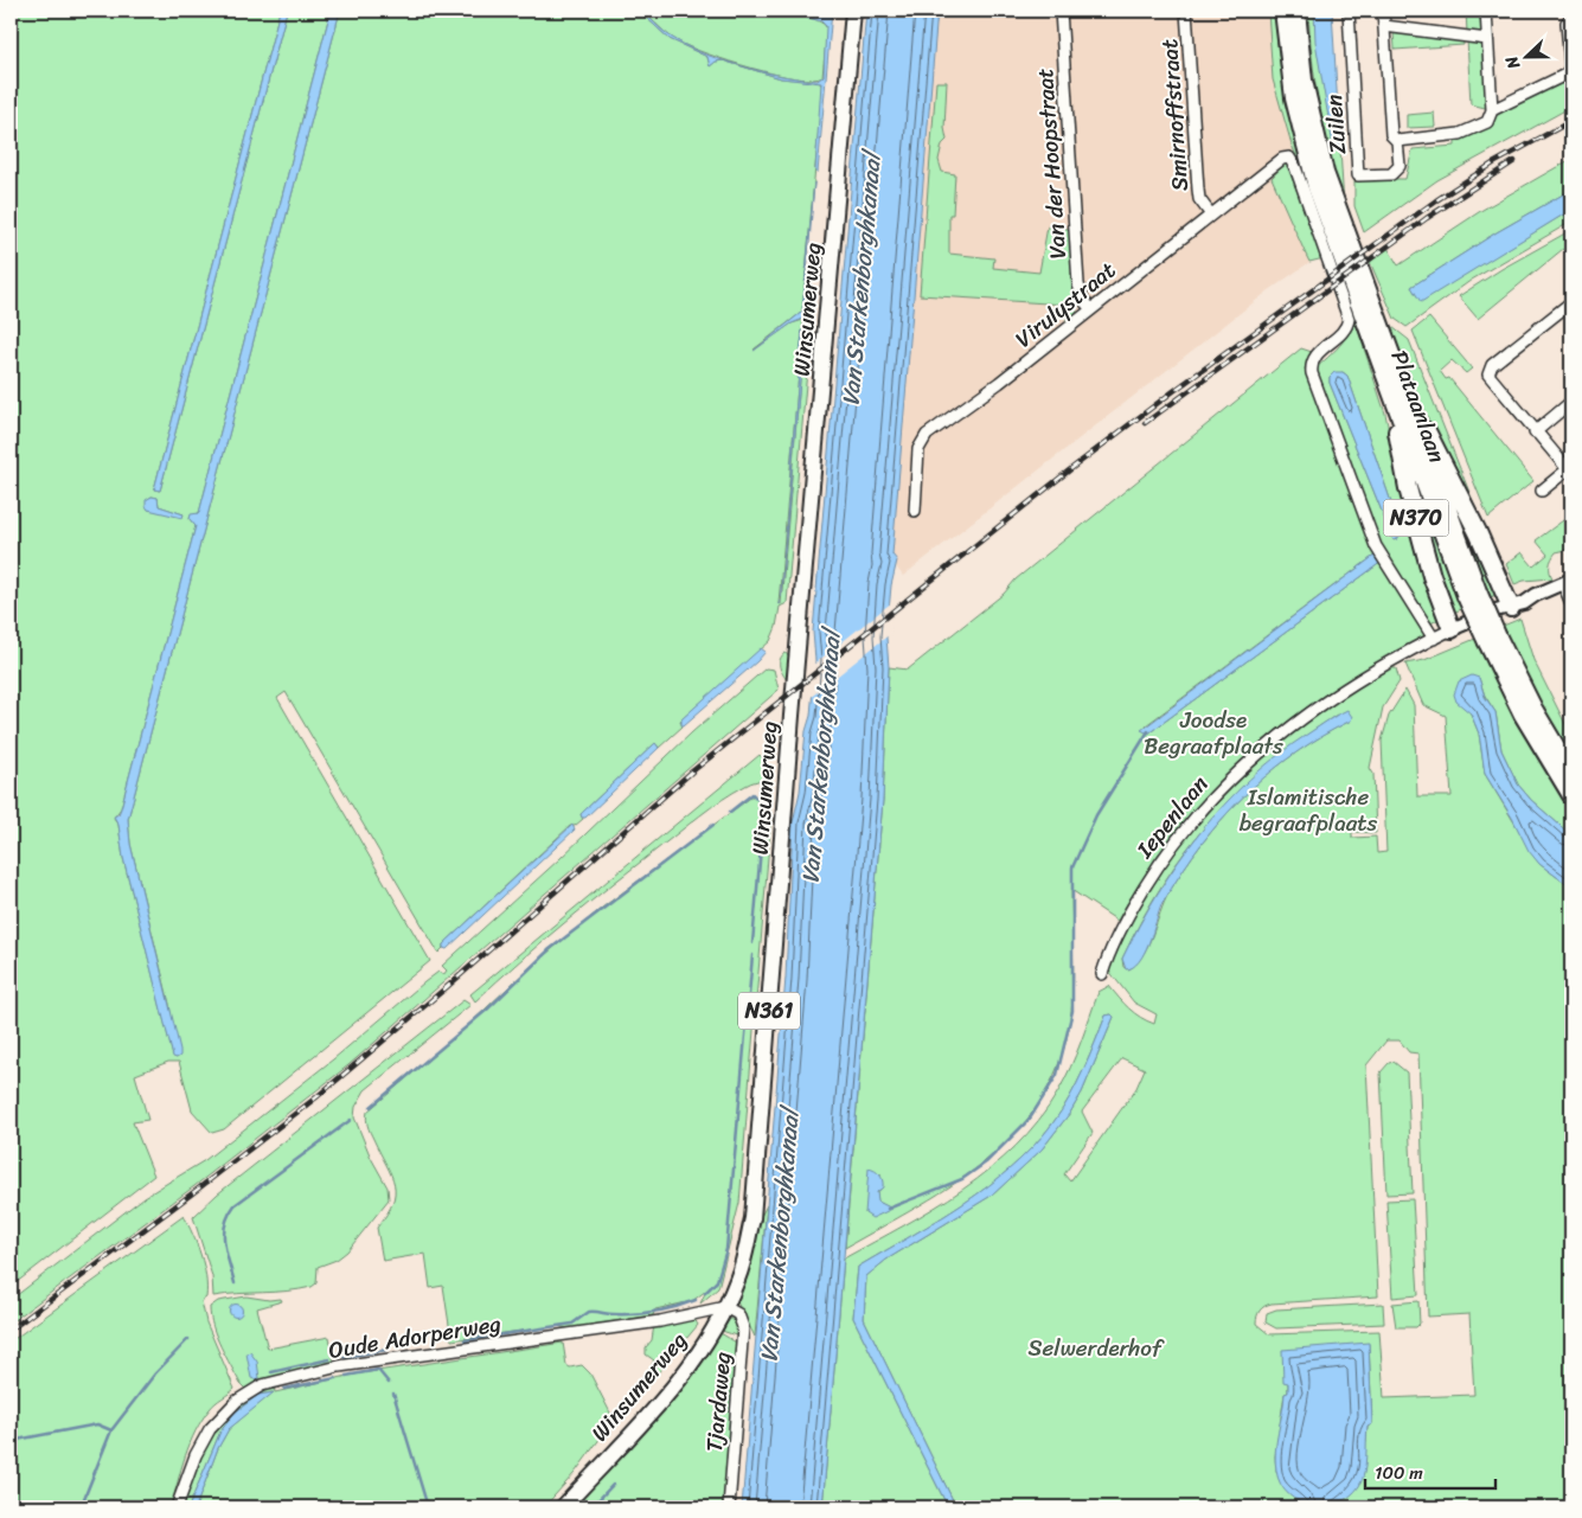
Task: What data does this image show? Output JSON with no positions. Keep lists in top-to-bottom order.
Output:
{
  "streets": {
    "highway": ["Plataanlaan", "N370"],
    "main road": ["Winsumerweg", "N361"],
    "street": [
      "Smirnoffstraat",
      "Zuilen",
      "Van der Hoopstraat",
      "Virulystraat",
      "Iepenlaan",
      "Oude Adorperweg",
      "Tjardaweg"
    ]
  },
  "crossings": [
    ["Smirnoffstraat", "Virulystraat"],
    ["Van der Hoopstraat", "Virulystraat"],
    ["Virulystraat", "Iepenlaan"],
    ["Winsumerweg", "Oude Adorperweg"],
    ["Winsumerweg", "Tjardaweg"],
    ["Plataanlaan", "N370"],
    ["N370", "Iepenlaan"],
    ["Oude Adorperweg", "Tjardaweg"]
  ],
  "water": ["Van Starkenborghkanaal"],
  "parks": ["Joodse Begraafplaats", "Islamitische begraafplaats", "Selwerderhof"],
  "scale_bar": "100 m",
  "north": "left"
}
